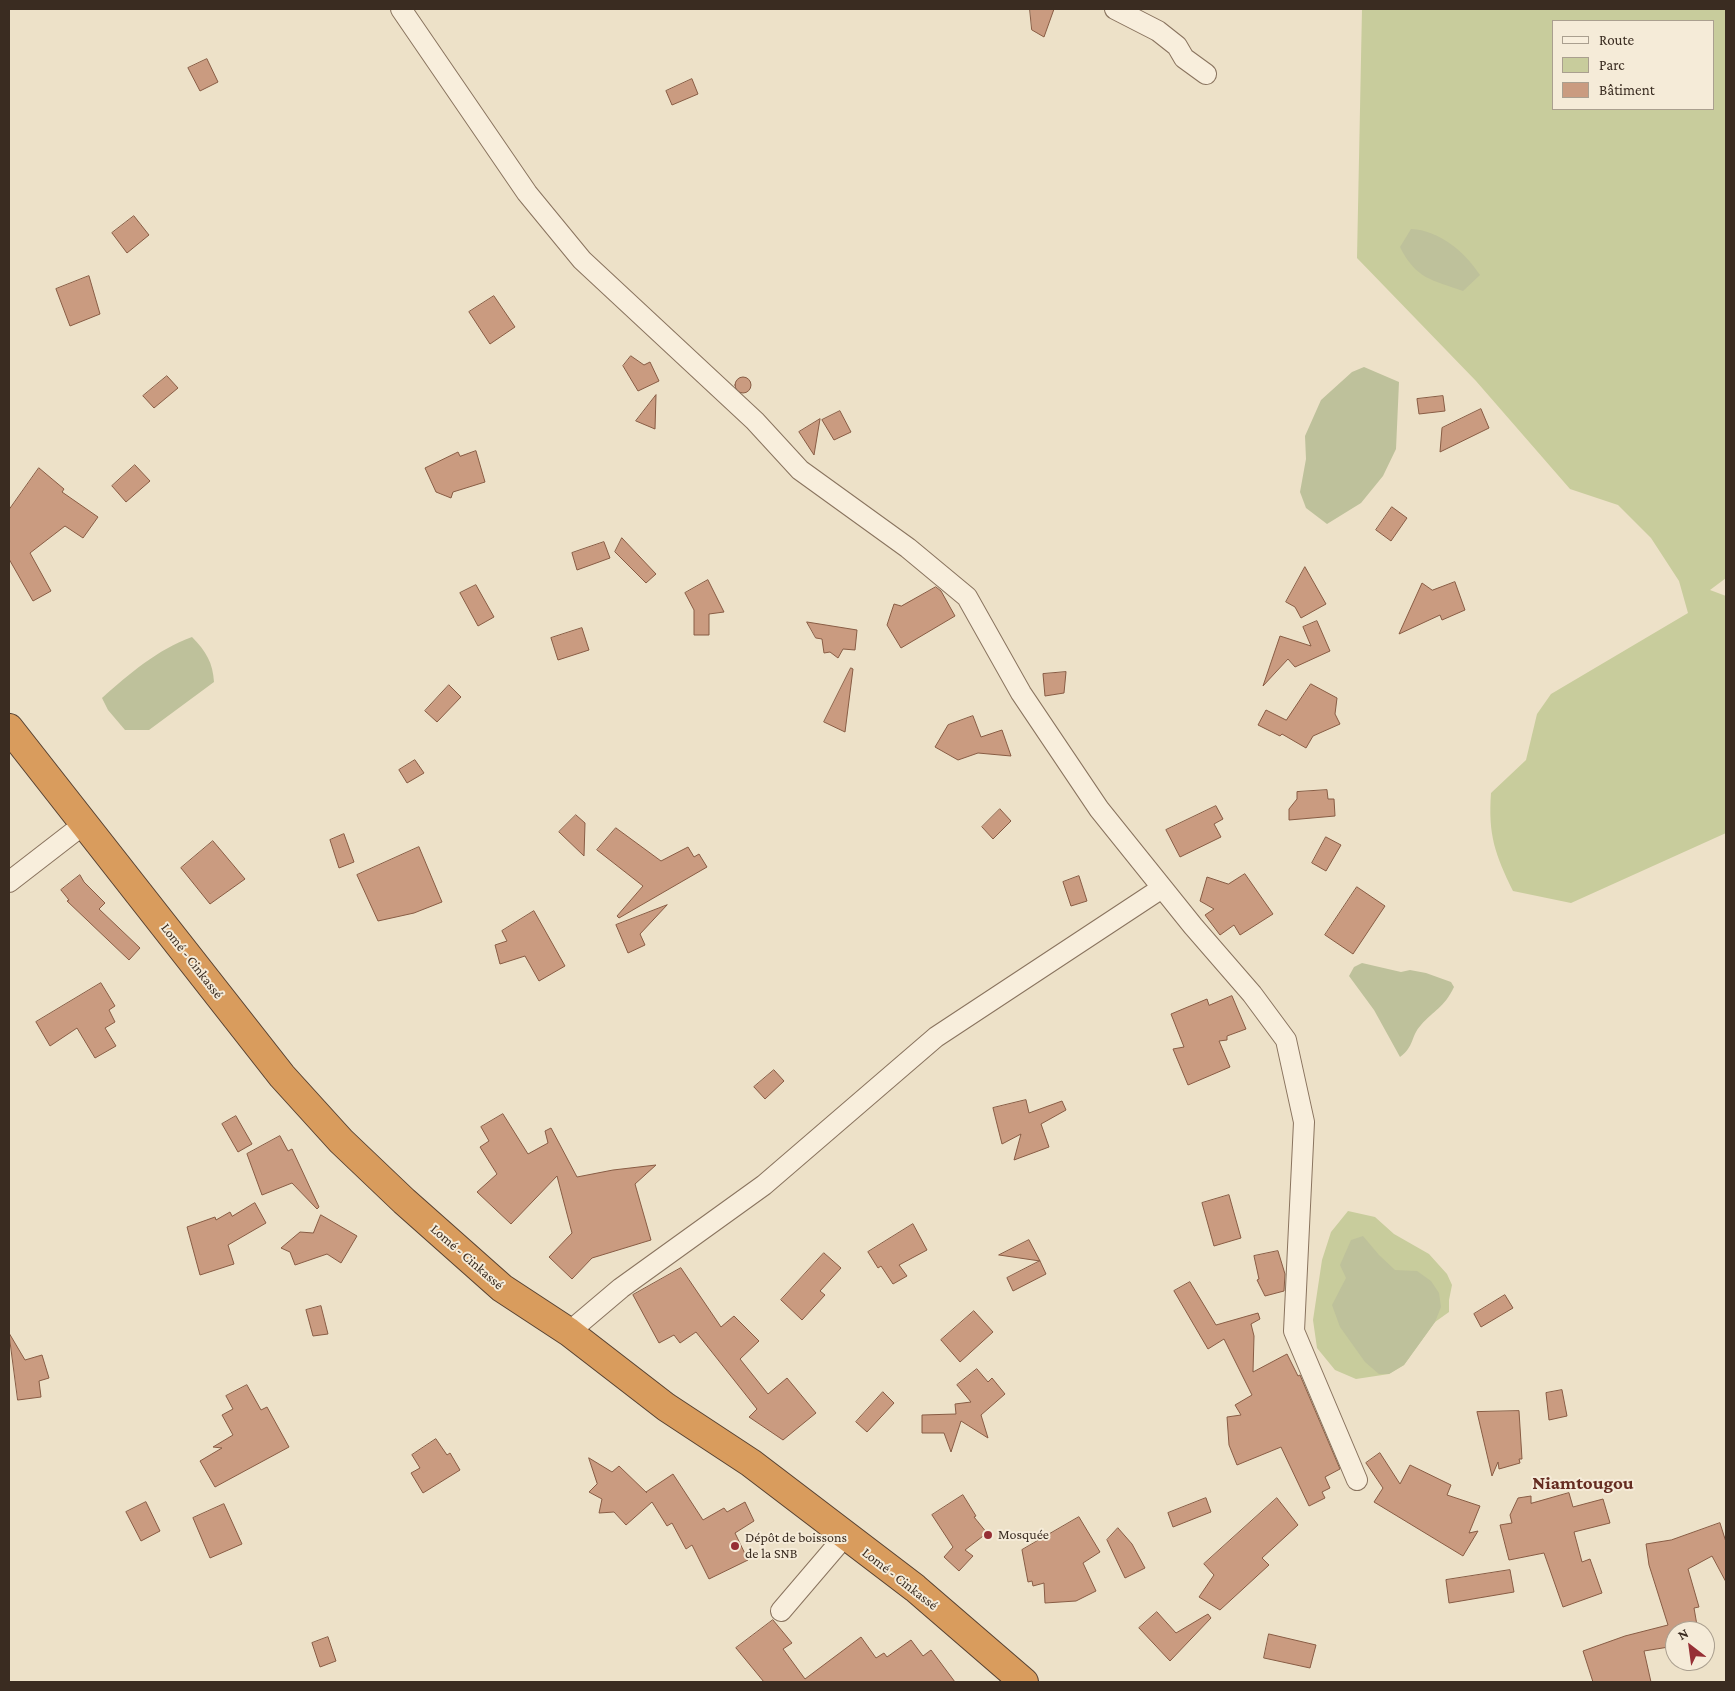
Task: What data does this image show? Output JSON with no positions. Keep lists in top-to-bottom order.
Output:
{
  "streets": {
    "highway": ["Lomé - Cinkassé"]
  },
  "districts": ["Niamtougou"],
  "places": ["Mosquée", "Dépôt de boissons de la SNB"],
  "legend": ["Route", "Parc", "Bâtiment"],
  "north": "top left"
}
